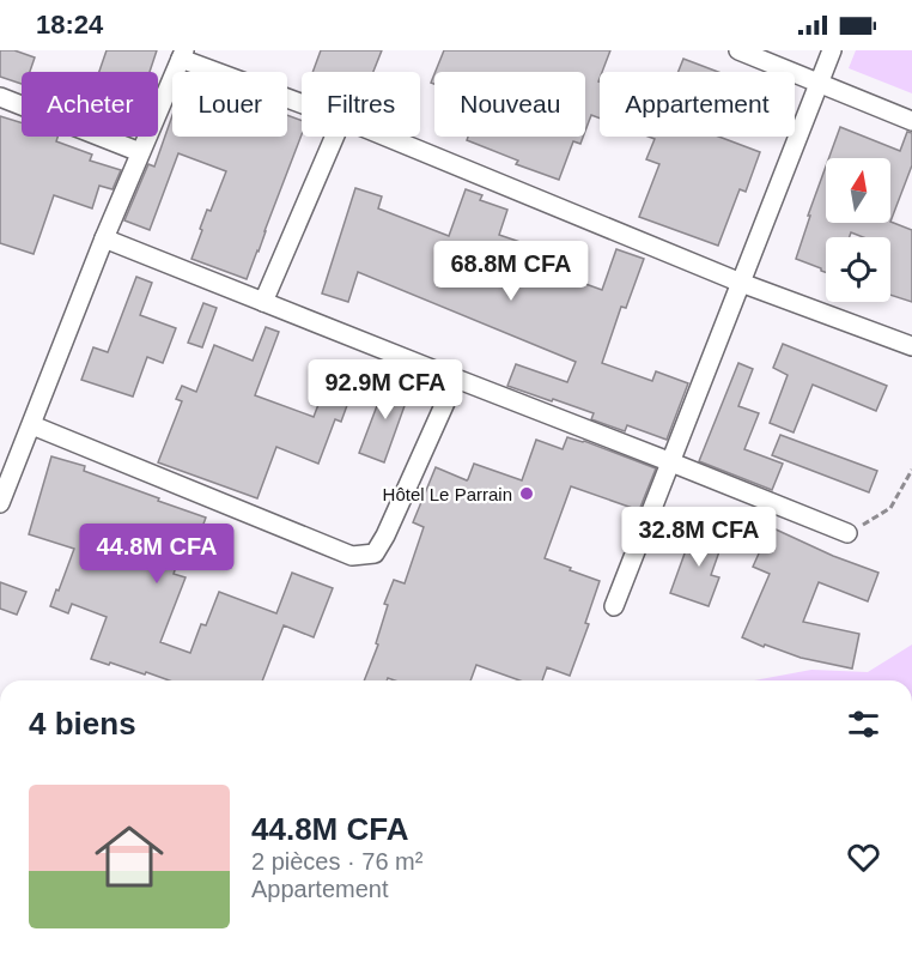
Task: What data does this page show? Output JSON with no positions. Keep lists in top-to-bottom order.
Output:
{
  "places": ["Hôtel Le Parrain"],
  "north": "top",
  "page": {
    "status": "18:24",
    "chip": [
      "Acheter",
      "Louer",
      "Filtres",
      "Nouveau",
      "Appartement"
    ],
    "price": [
      "68.8M CFA",
      "92.9M CFA",
      "32.8M CFA",
      "44.8M CFA"
    ],
    "heading": "4 biens",
    "list": [
      {
        "name": "44.8M CFA",
        "note": "2 pièces · 76 m² · Appartement"
      }
    ]
  }
}
